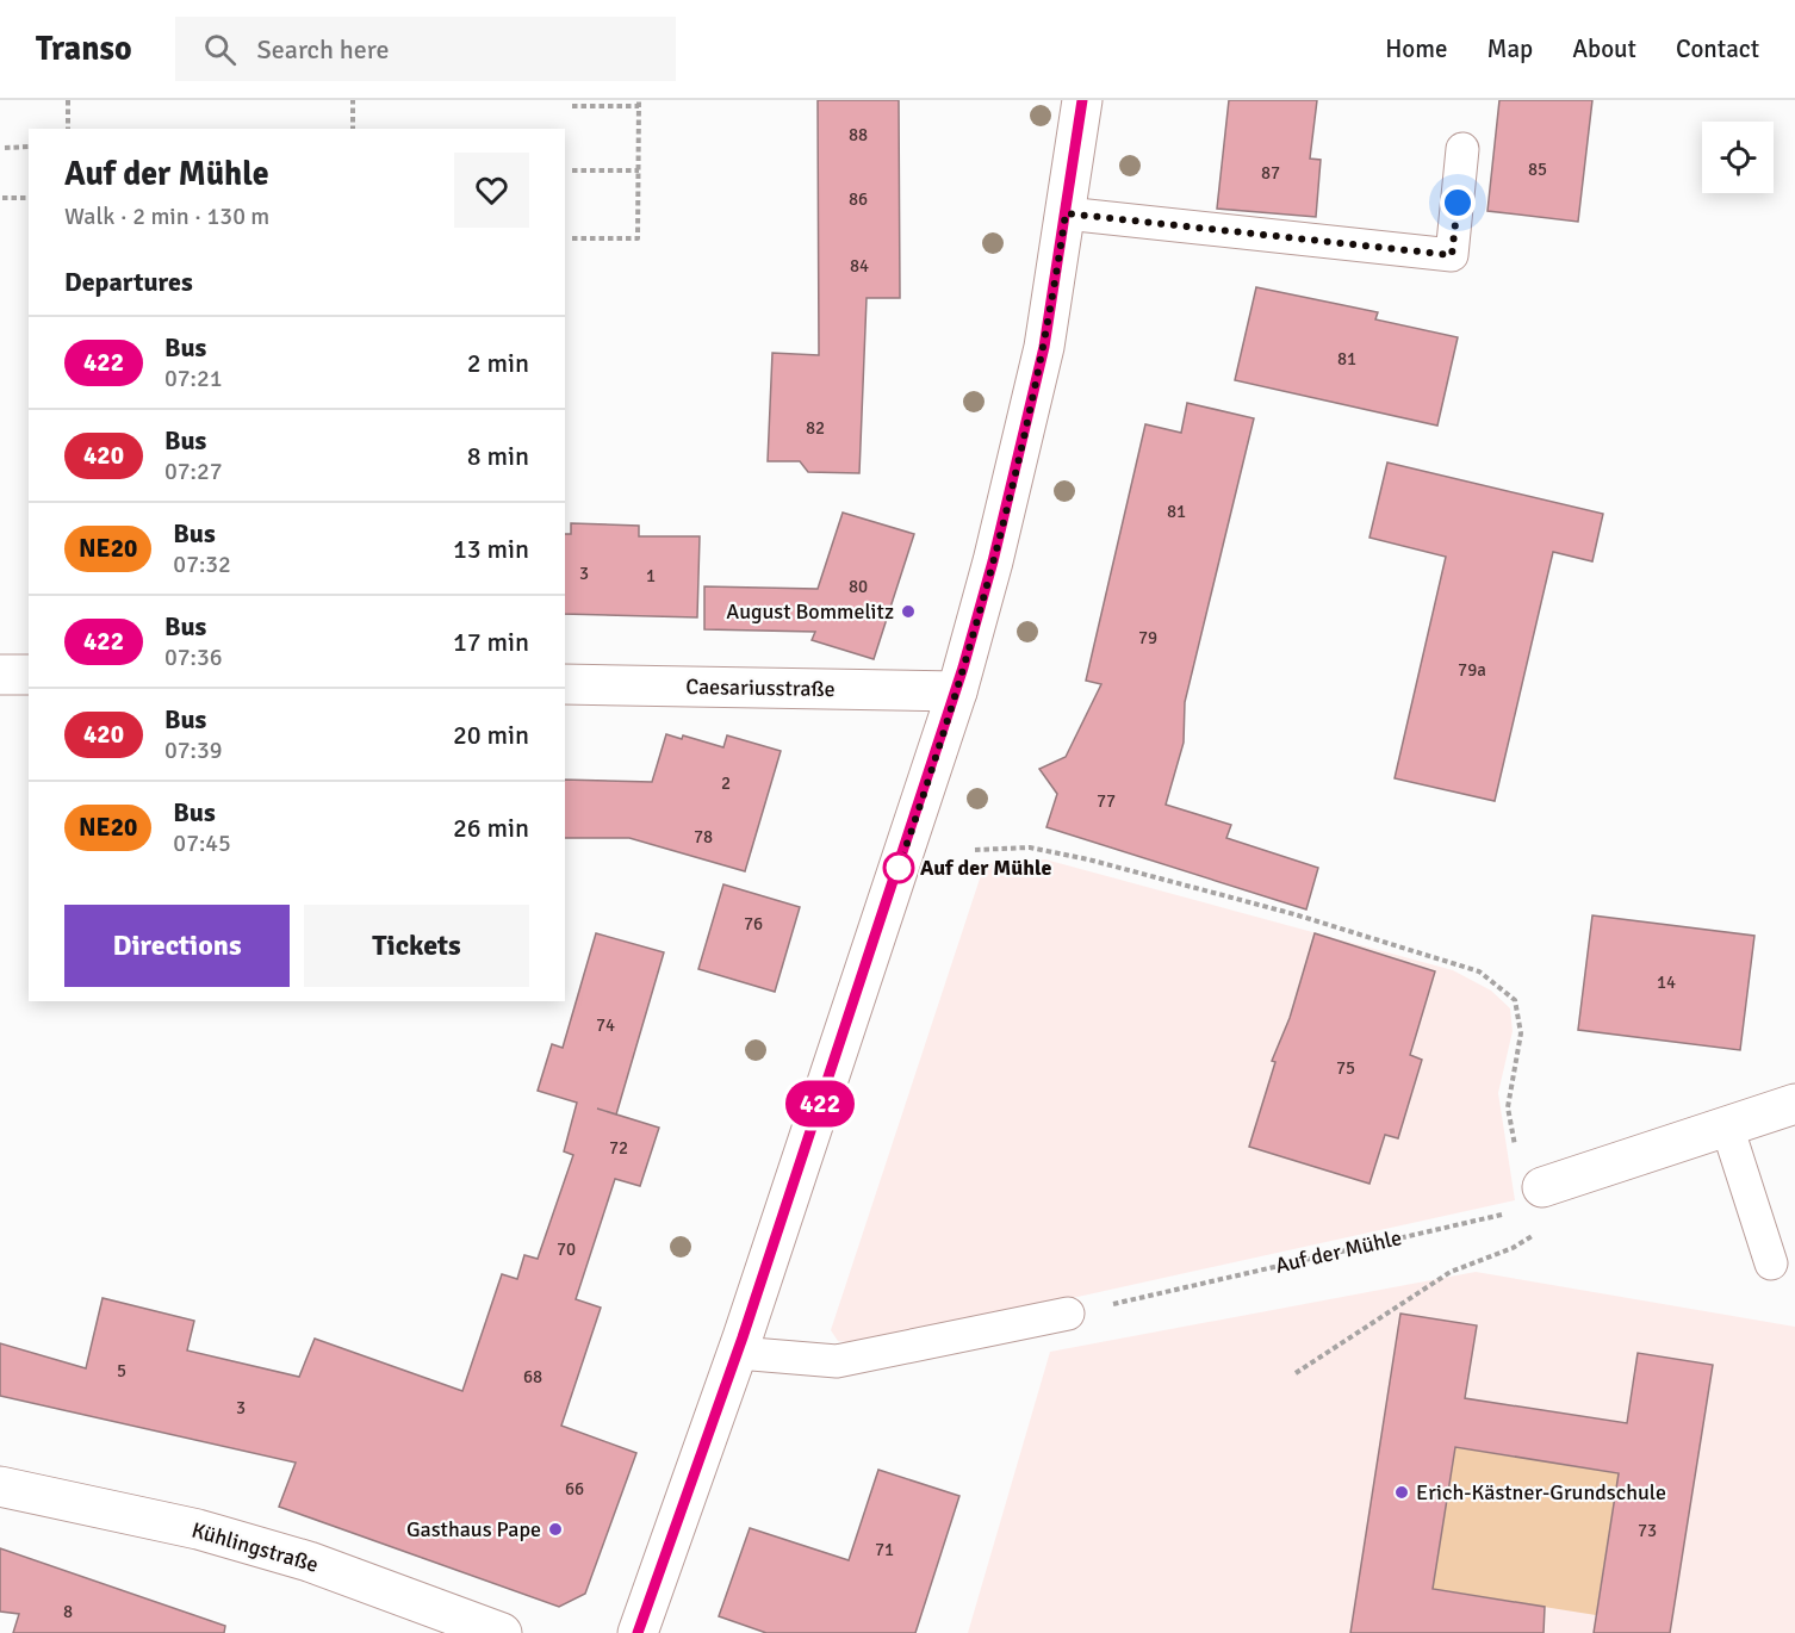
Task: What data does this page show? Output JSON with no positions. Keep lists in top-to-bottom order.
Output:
{
  "streets": {
    "main road": ["Caesariusstraße", "Kühlingstraße"],
    "path": ["Auf der Mühle"]
  },
  "places": [
    "August Bommelitz",
    "Auf der Mühle",
    "Erich-Kästner-Grundschule",
    "Gasthaus Pape"
  ],
  "lines": ["bus line 422"],
  "house_numbers": [
    "88",
    "85",
    "87",
    "86",
    "84",
    "81",
    "82",
    "81",
    "3",
    "1",
    "80",
    "79",
    "79a",
    "2",
    "77",
    "78",
    "76",
    "14",
    "74",
    "75",
    "72",
    "70",
    "5",
    "68",
    "3",
    "66",
    "73",
    "71",
    "8"
  ],
  "page": {
    "header": "Transo",
    "search": "Search here",
    "nav": [
      "Home",
      "Map",
      "About",
      "Contact"
    ],
    "on_map": "422",
    "heading": [
      ["Auf der Mühle", "Walk · 2 min · 130 m"],
      "Departures"
    ],
    "list": [
      {
        "mark": "422",
        "name": "Bus",
        "note": "07:21",
        "value": "2 min"
      },
      {
        "mark": "420",
        "name": "Bus",
        "note": "07:27",
        "value": "8 min"
      },
      {
        "mark": "NE20",
        "name": "Bus",
        "note": "07:32",
        "value": "13 min"
      },
      {
        "mark": "422",
        "name": "Bus",
        "note": "07:36",
        "value": "17 min"
      },
      {
        "mark": "420",
        "name": "Bus",
        "note": "07:39",
        "value": "20 min"
      },
      {
        "mark": "NE20",
        "name": "Bus",
        "note": "07:45",
        "value": "26 min"
      }
    ],
    "buttons": ["Directions", "Tickets"]
  }
}
